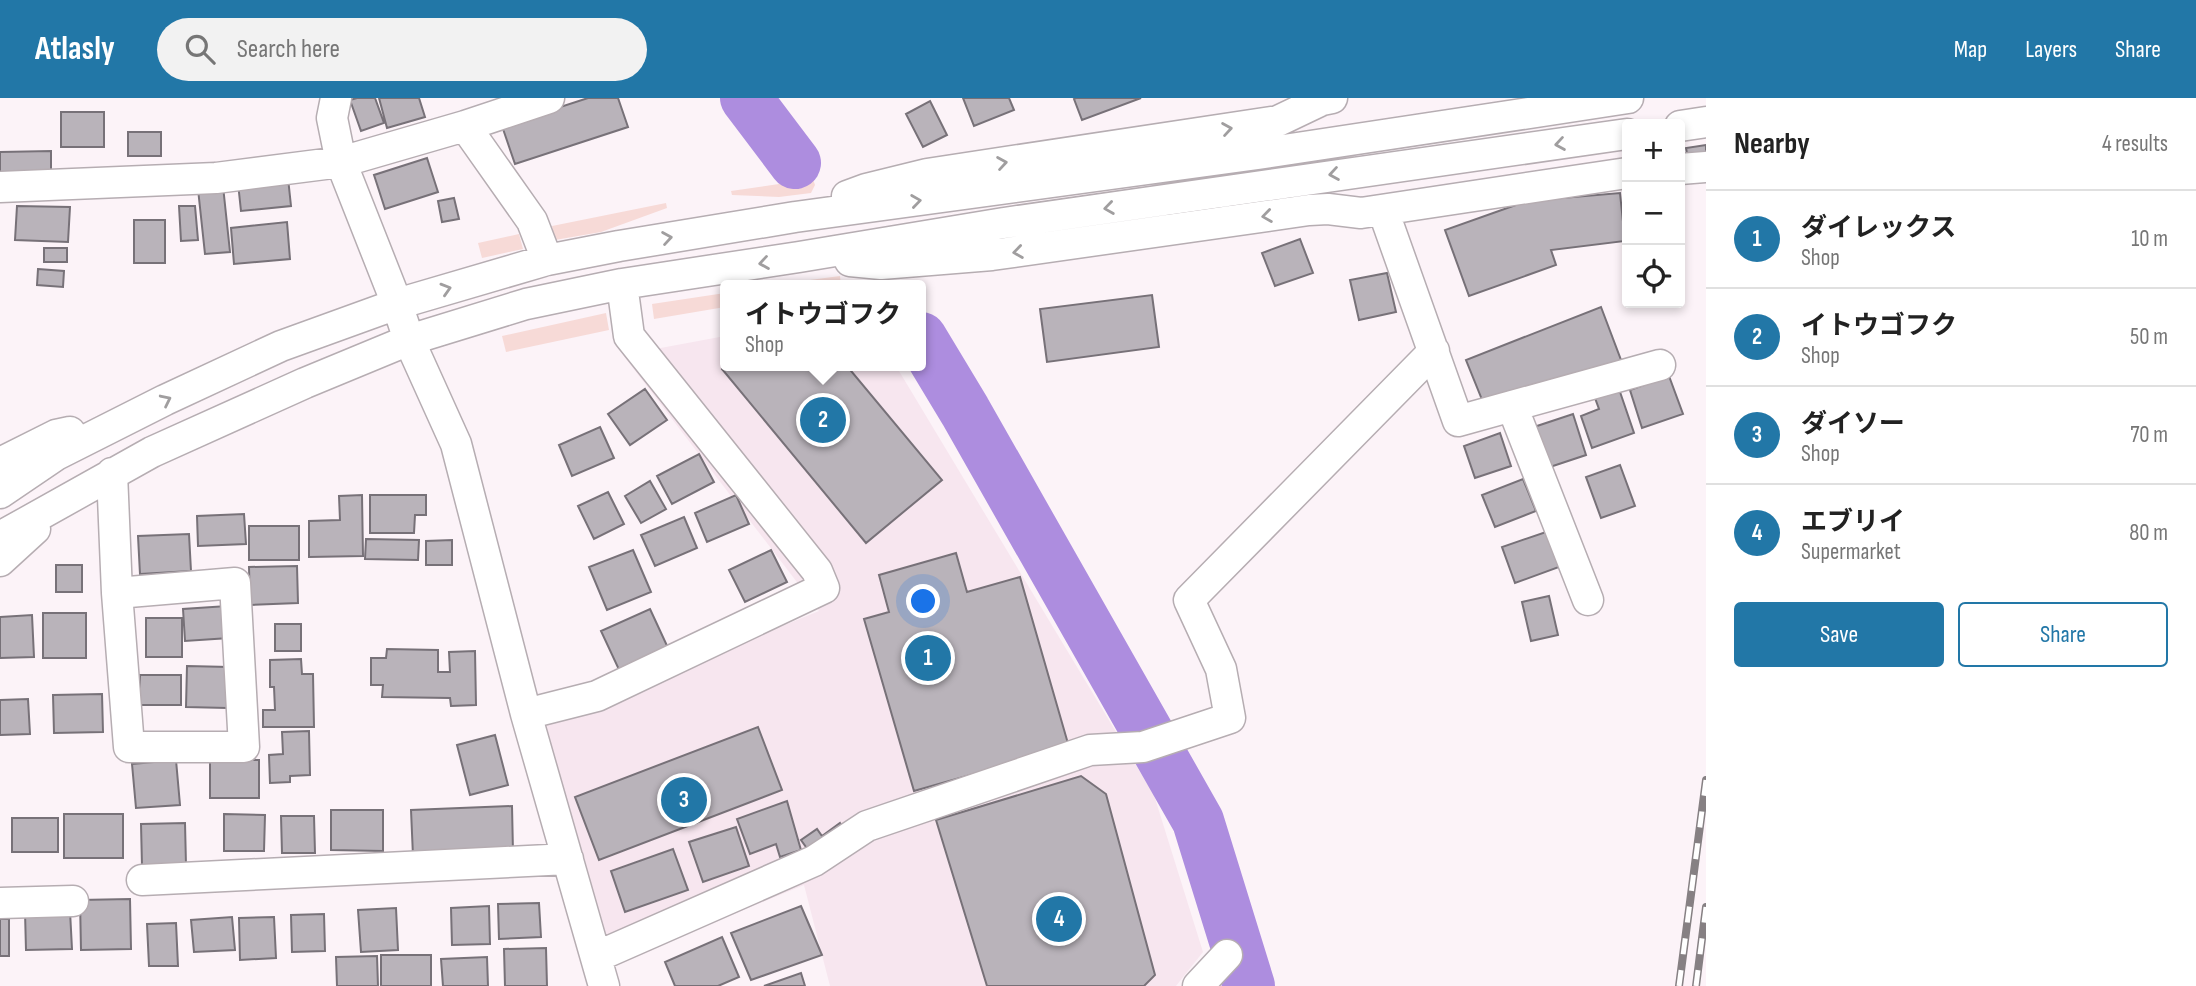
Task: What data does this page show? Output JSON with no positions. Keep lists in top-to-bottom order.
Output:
{
  "page": {
    "header": "Atlasly",
    "search": "Search here",
    "nav": ["Map", "Layers", "Share"],
    "heading": ["Nearby", "4 results"],
    "map_buttons": ["+", "−"],
    "list": [
      {
        "mark": "1",
        "name": "ダイレックス",
        "note": "Shop",
        "value": "10 m"
      },
      {
        "mark": "2",
        "name": "イトウゴフク",
        "note": "Shop",
        "value": "50 m"
      },
      {
        "mark": "3",
        "name": "ダイソー",
        "note": "Shop",
        "value": "70 m"
      },
      {
        "mark": "4",
        "name": "エブリイ",
        "note": "Supermarket",
        "value": "80 m"
      }
    ],
    "popup": ["イトウゴフク", "Shop"],
    "pins": [
      "2",
      "1",
      "3",
      "4"
    ],
    "buttons": ["Save", "Share"]
  }
}
